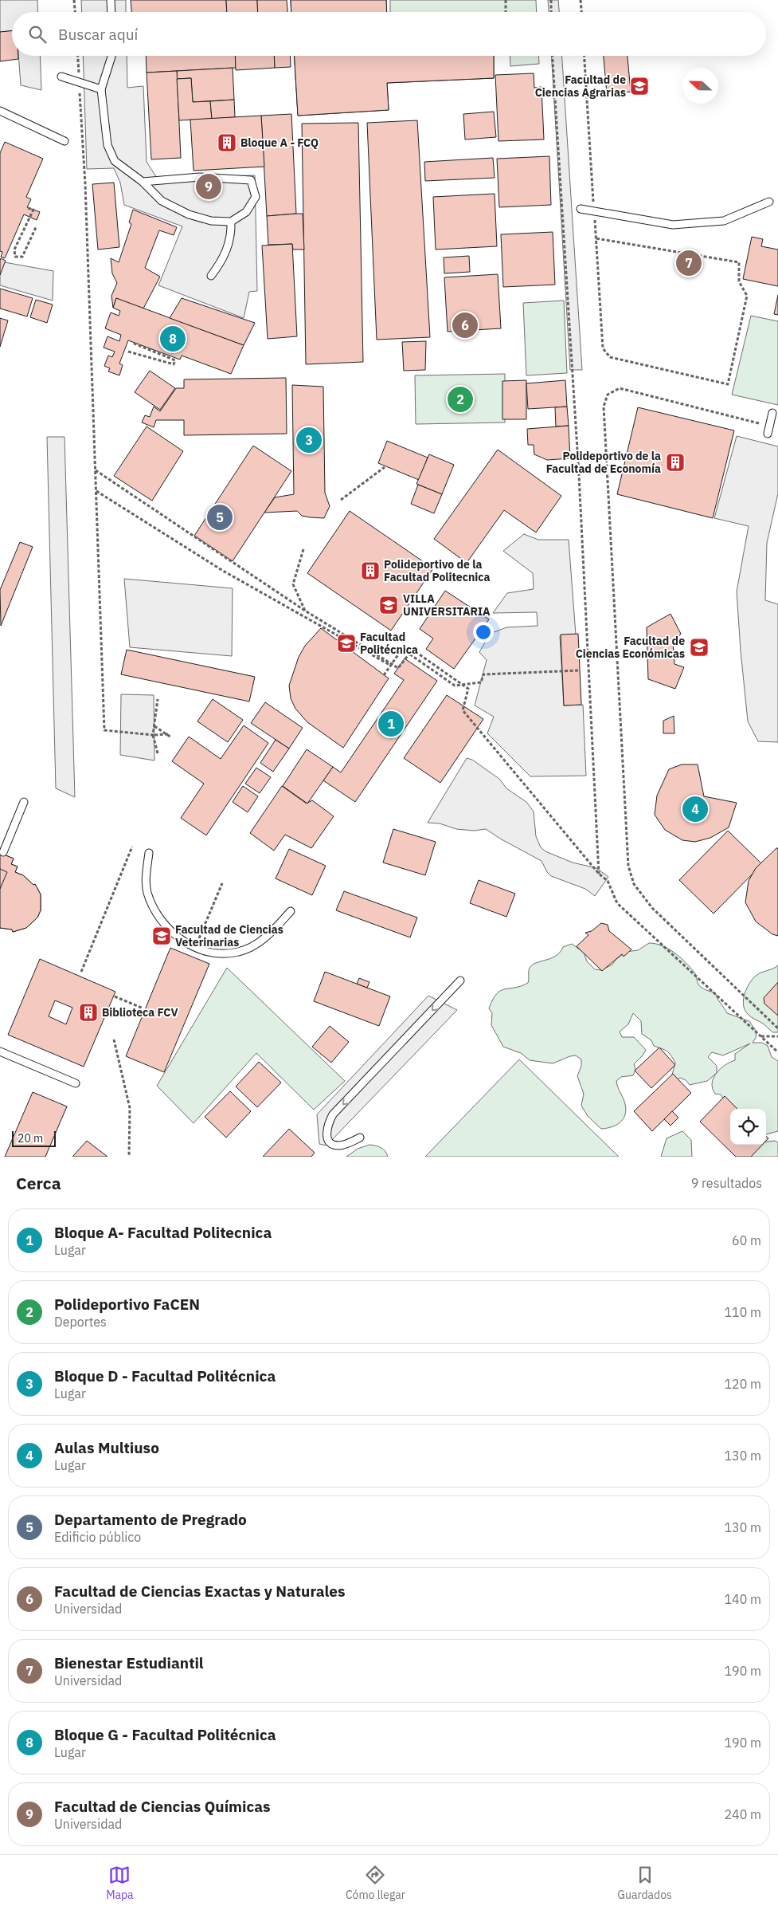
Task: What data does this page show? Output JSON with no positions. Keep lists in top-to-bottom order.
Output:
{
  "places": {
    "school or university": [
      "Facultad de Ciencias Agrarias",
      "VILLA UNIVERSITARIA",
      "Facultad Politécnica",
      "Facultad de Ciencias Económicas",
      "Facultad de Ciencias Veterinarias"
    ],
    "building": [
      "Bloque A - FCQ",
      "Polideportivo de la Facultad de Economía",
      "Polideportivo de la Facultad Politecnica",
      "Biblioteca FCV"
    ]
  },
  "scale_bar": "20 m",
  "north": "left",
  "page": {
    "search": "Buscar aquí",
    "pins": [
      "9",
      "7",
      "6",
      "8",
      "2",
      "3",
      "5",
      "1",
      "4"
    ],
    "scale": "20 m",
    "heading": ["Cerca", "9 resultados"],
    "list": [
      {
        "mark": "1",
        "name": "Bloque A- Facultad Politecnica",
        "note": "Lugar",
        "value": "60 m"
      },
      {
        "mark": "2",
        "name": "Polideportivo FaCEN",
        "note": "Deportes",
        "value": "110 m"
      },
      {
        "mark": "3",
        "name": "Bloque D - Facultad Politécnica",
        "note": "Lugar",
        "value": "120 m"
      },
      {
        "mark": "4",
        "name": "Aulas Multiuso",
        "note": "Lugar",
        "value": "130 m"
      },
      {
        "mark": "5",
        "name": "Departamento de Pregrado",
        "note": "Edificio público",
        "value": "130 m"
      },
      {
        "mark": "6",
        "name": "Facultad de Ciencias Exactas y Naturales",
        "note": "Universidad",
        "value": "140 m"
      },
      {
        "mark": "7",
        "name": "Bienestar Estudiantil",
        "note": "Universidad",
        "value": "190 m"
      },
      {
        "mark": "8",
        "name": "Bloque G - Facultad Politécnica",
        "note": "Lugar",
        "value": "190 m"
      },
      {
        "mark": "9",
        "name": "Facultad de Ciencias Químicas",
        "note": "Universidad",
        "value": "240 m"
      }
    ],
    "nav": ["Mapa", "Cómo llegar", "Guardados"]
  }
}
